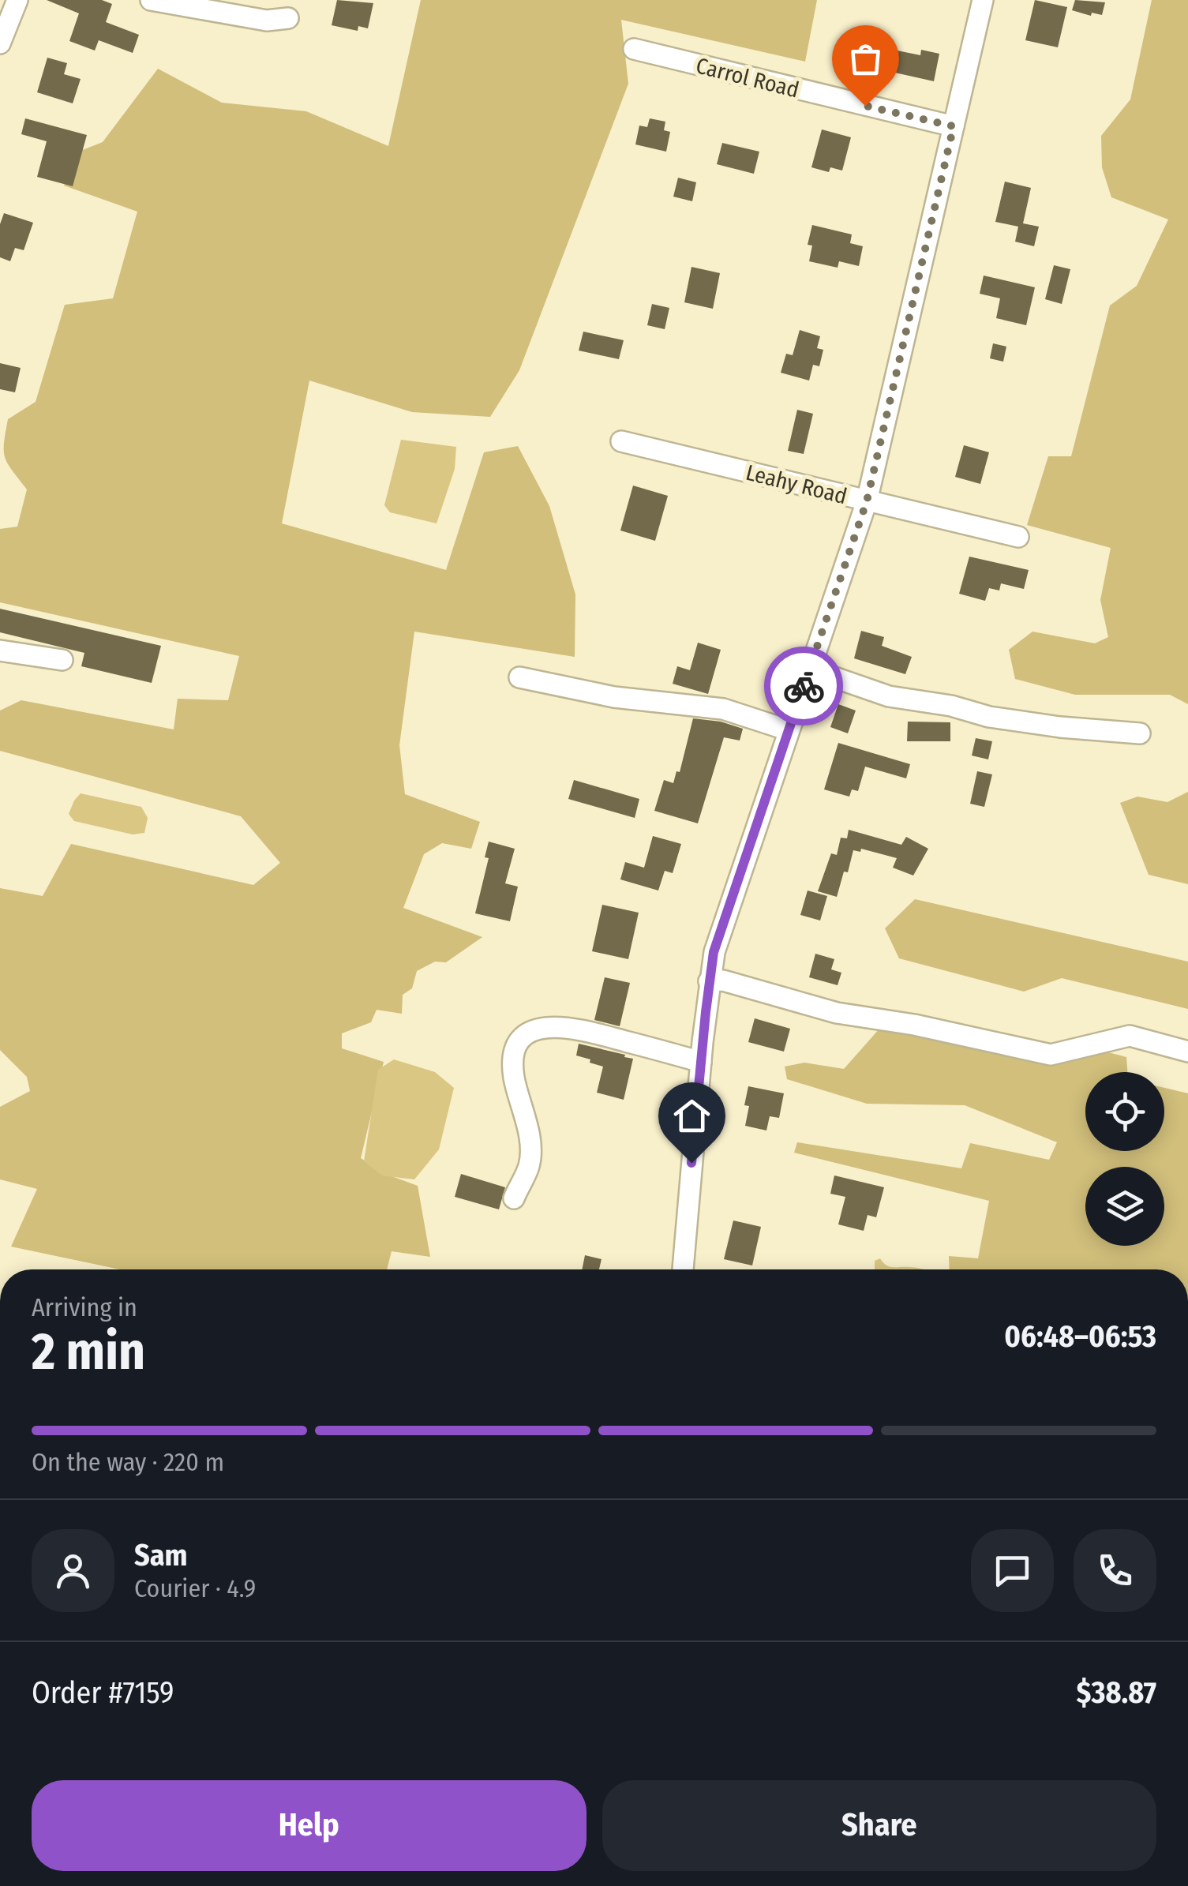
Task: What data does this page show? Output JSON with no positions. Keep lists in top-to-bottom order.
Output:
{
  "streets": {
    "street": ["Carrol Road", "Leahy Road"]
  },
  "page": {
    "heading": ["2 min", "Arriving in", "06:48–06:53"],
    "panel": [
      "Sam",
      "Courier · 4.9",
      "Order #7159",
      "$38.87"
    ],
    "bar": "On the way · 220 m",
    "buttons": ["Help", "Share"]
  }
}
